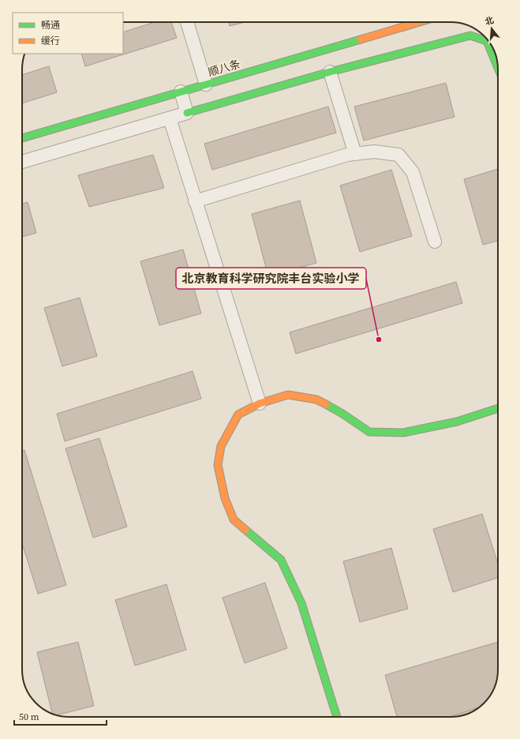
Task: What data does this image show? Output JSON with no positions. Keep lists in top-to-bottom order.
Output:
{
  "streets": {
    "street": ["顺八条"]
  },
  "places": ["北京教育科学研究院丰台实验小学"],
  "legend": ["畅通", "缓行"],
  "scale_bar": "50 m",
  "north": "top"
}
